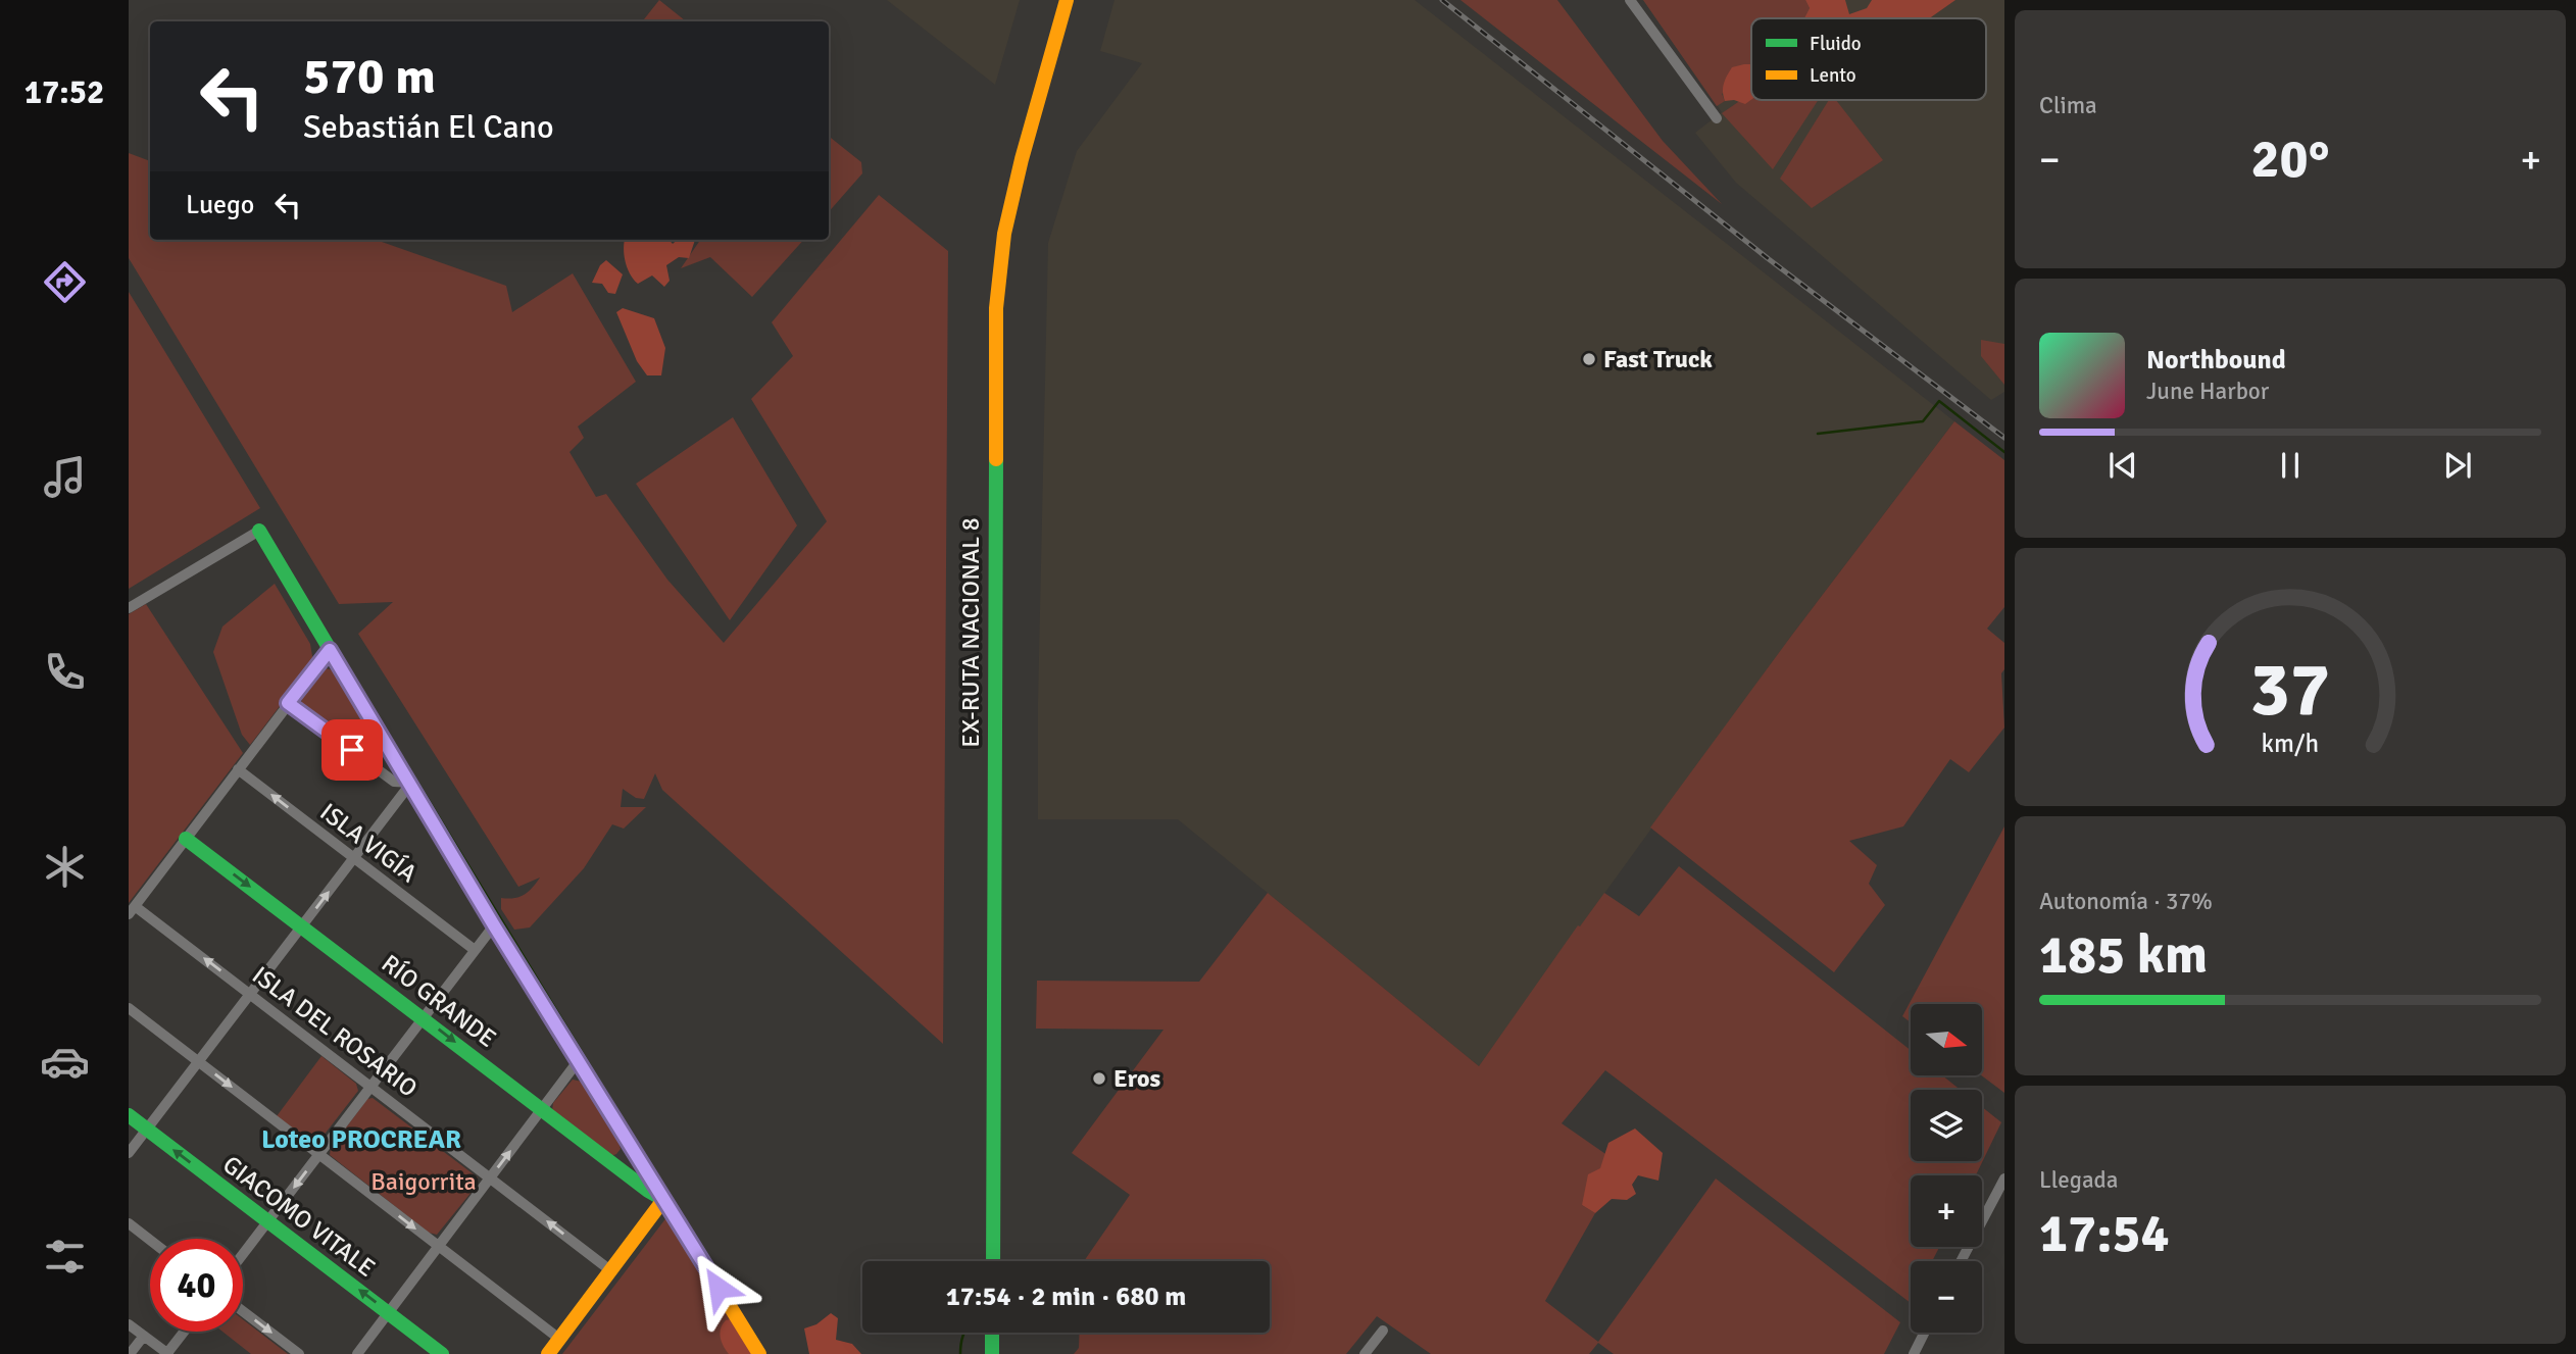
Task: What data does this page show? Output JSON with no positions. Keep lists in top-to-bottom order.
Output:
{
  "streets": {
    "street": [
      "EX-RUTA NACIONAL 8",
      "ISLA VIGÍA",
      "RÍO GRANDE",
      "ISLA DEL ROSARIO",
      "GIACOMO VITALE"
    ]
  },
  "districts": ["Loteo PROCREAR"],
  "parks": ["Baigorrita"],
  "places": ["Fast Truck", "Eros"],
  "legend": ["Fluido", "Lento"],
  "north": "right",
  "page": {
    "tabs": "17:52",
    "tile": [
      "Clima",
      ["Autonomía · 37%", "185 km"],
      ["Llegada", "17:54"]
    ],
    "turn": ["570 m", "Sebastián El Cano"],
    "heat": ["−", "20°", "+"],
    "then": "Luego",
    "song": ["Northbound", "June Harbor"],
    "map_buttons": ["+", "−"],
    "limit": "40",
    "trip": "17:54 · 2 min · 680 m",
    "gauge": ["37", "km/h"]
  }
}
